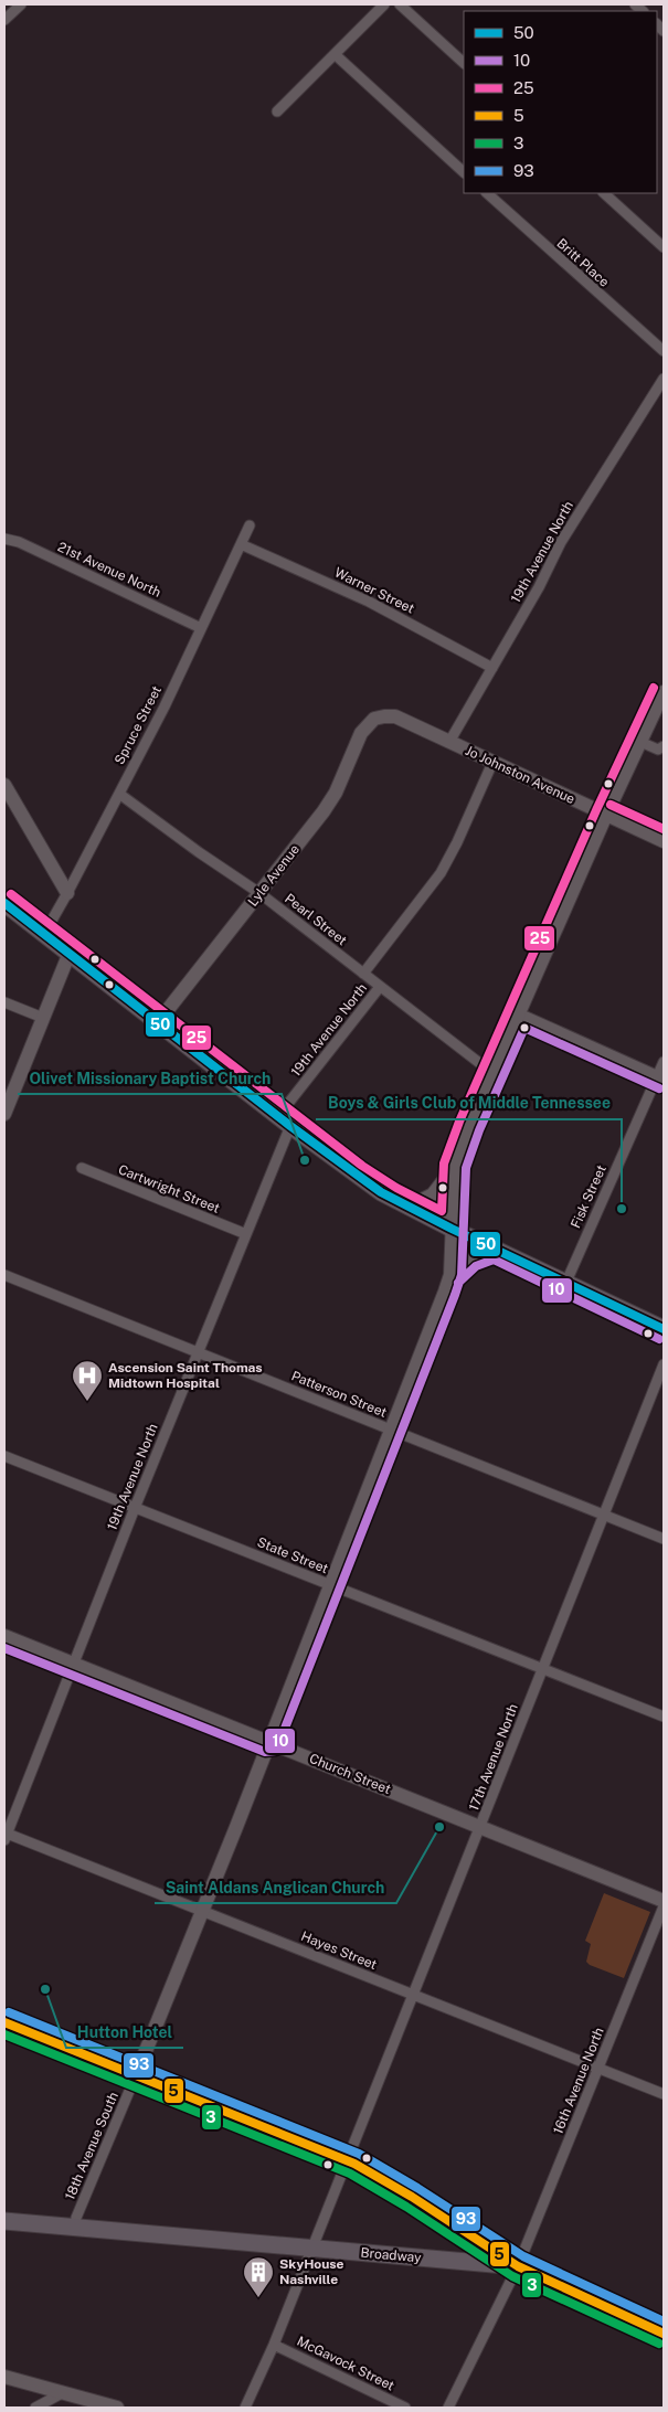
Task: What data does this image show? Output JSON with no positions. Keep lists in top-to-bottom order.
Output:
{
  "streets": {
    "main road": [
      "Jo Johnston Avenue",
      "Lyle Avenue",
      "Church Street",
      "Broadway"
    ],
    "street": [
      "Britt Place",
      "19th Avenue North",
      "21st Avenue North",
      "Warner Street",
      "Spruce Street",
      "Pearl Street",
      "Cartwright Street",
      "Fisk Street",
      "Patterson Street",
      "State Street",
      "17th Avenue North",
      "Hayes Street",
      "16th Avenue North",
      "18th Avenue South",
      "McGavock Street"
    ]
  },
  "crossings": [
    ["19th Avenue North", "Warner Street"],
    ["19th Avenue North", "Jo Johnston Avenue"],
    ["19th Avenue North", "Pearl Street"],
    ["19th Avenue North", "Cartwright Street"],
    ["19th Avenue North", "Patterson Street"],
    ["19th Avenue North", "State Street"],
    ["19th Avenue North", "Church Street"],
    ["19th Avenue North", "Hayes Street"],
    ["21st Avenue North", "Spruce Street"],
    ["Warner Street", "Spruce Street"],
    ["Spruce Street", "Pearl Street"],
    ["Jo Johnston Avenue", "Lyle Avenue"],
    ["Lyle Avenue", "Pearl Street"],
    ["Patterson Street", "17th Avenue North"],
    ["State Street", "17th Avenue North"],
    ["17th Avenue North", "Church Street"],
    ["17th Avenue North", "Hayes Street"],
    ["17th Avenue North", "Broadway"],
    ["17th Avenue North", "McGavock Street"],
    ["Hayes Street", "16th Avenue North"],
    ["16th Avenue North", "Broadway"],
    ["18th Avenue South", "Broadway"]
  ],
  "places": {
    "other": [
      "Olivet Missionary Baptist Church",
      "Boys & Girls Club of Middle Tennessee",
      "Saint Aldans Anglican Church",
      "Hutton Hotel"
    ],
    "hospital": ["Ascension Saint Thomas Midtown Hospital"],
    "building": ["SkyHouse Nashville"]
  },
  "lines": [
    "transit line 25",
    "transit line 50",
    "transit line 10",
    "transit line 93",
    "transit line 5",
    "transit line 3"
  ],
  "legend": [
    "50",
    "10",
    "25",
    "5",
    "3",
    "93"
  ]
}
